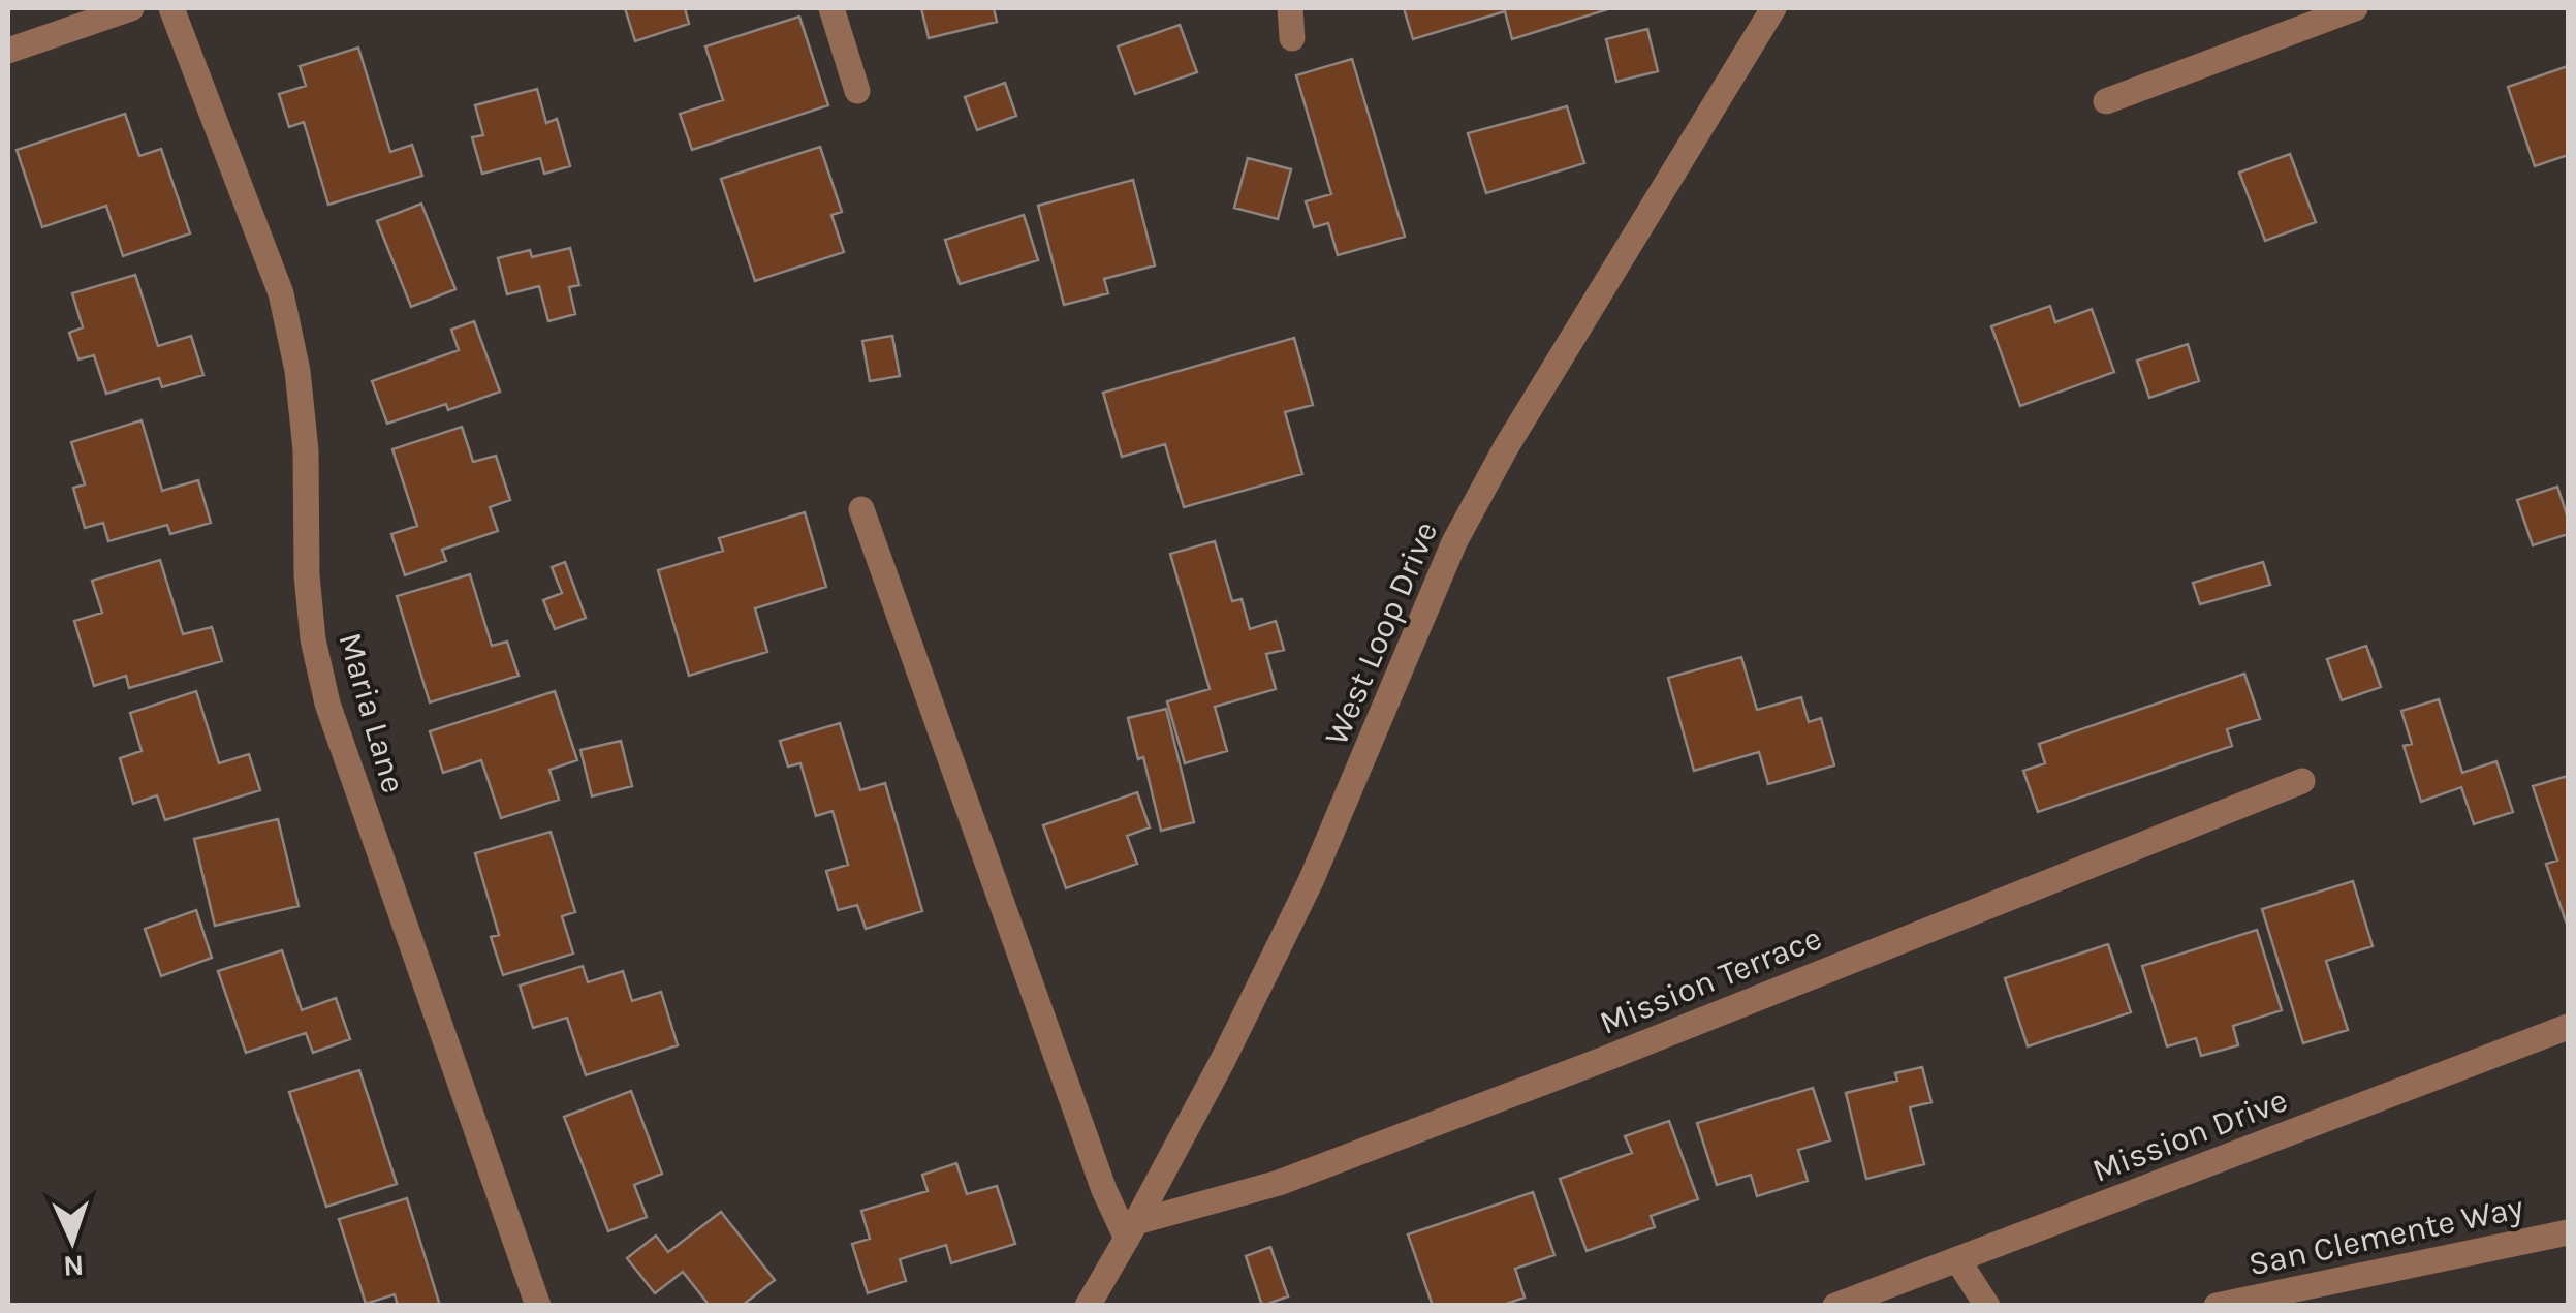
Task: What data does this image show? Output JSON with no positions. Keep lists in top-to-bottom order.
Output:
{
  "streets": {
    "street": [
      "West Loop Drive",
      "Maria Lane",
      "Mission Terrace",
      "Mission Drive",
      "San Clemente Way"
    ]
  },
  "crossings": [
    ["West Loop Drive", "Mission Terrace"]
  ],
  "north": "bottom"
}
